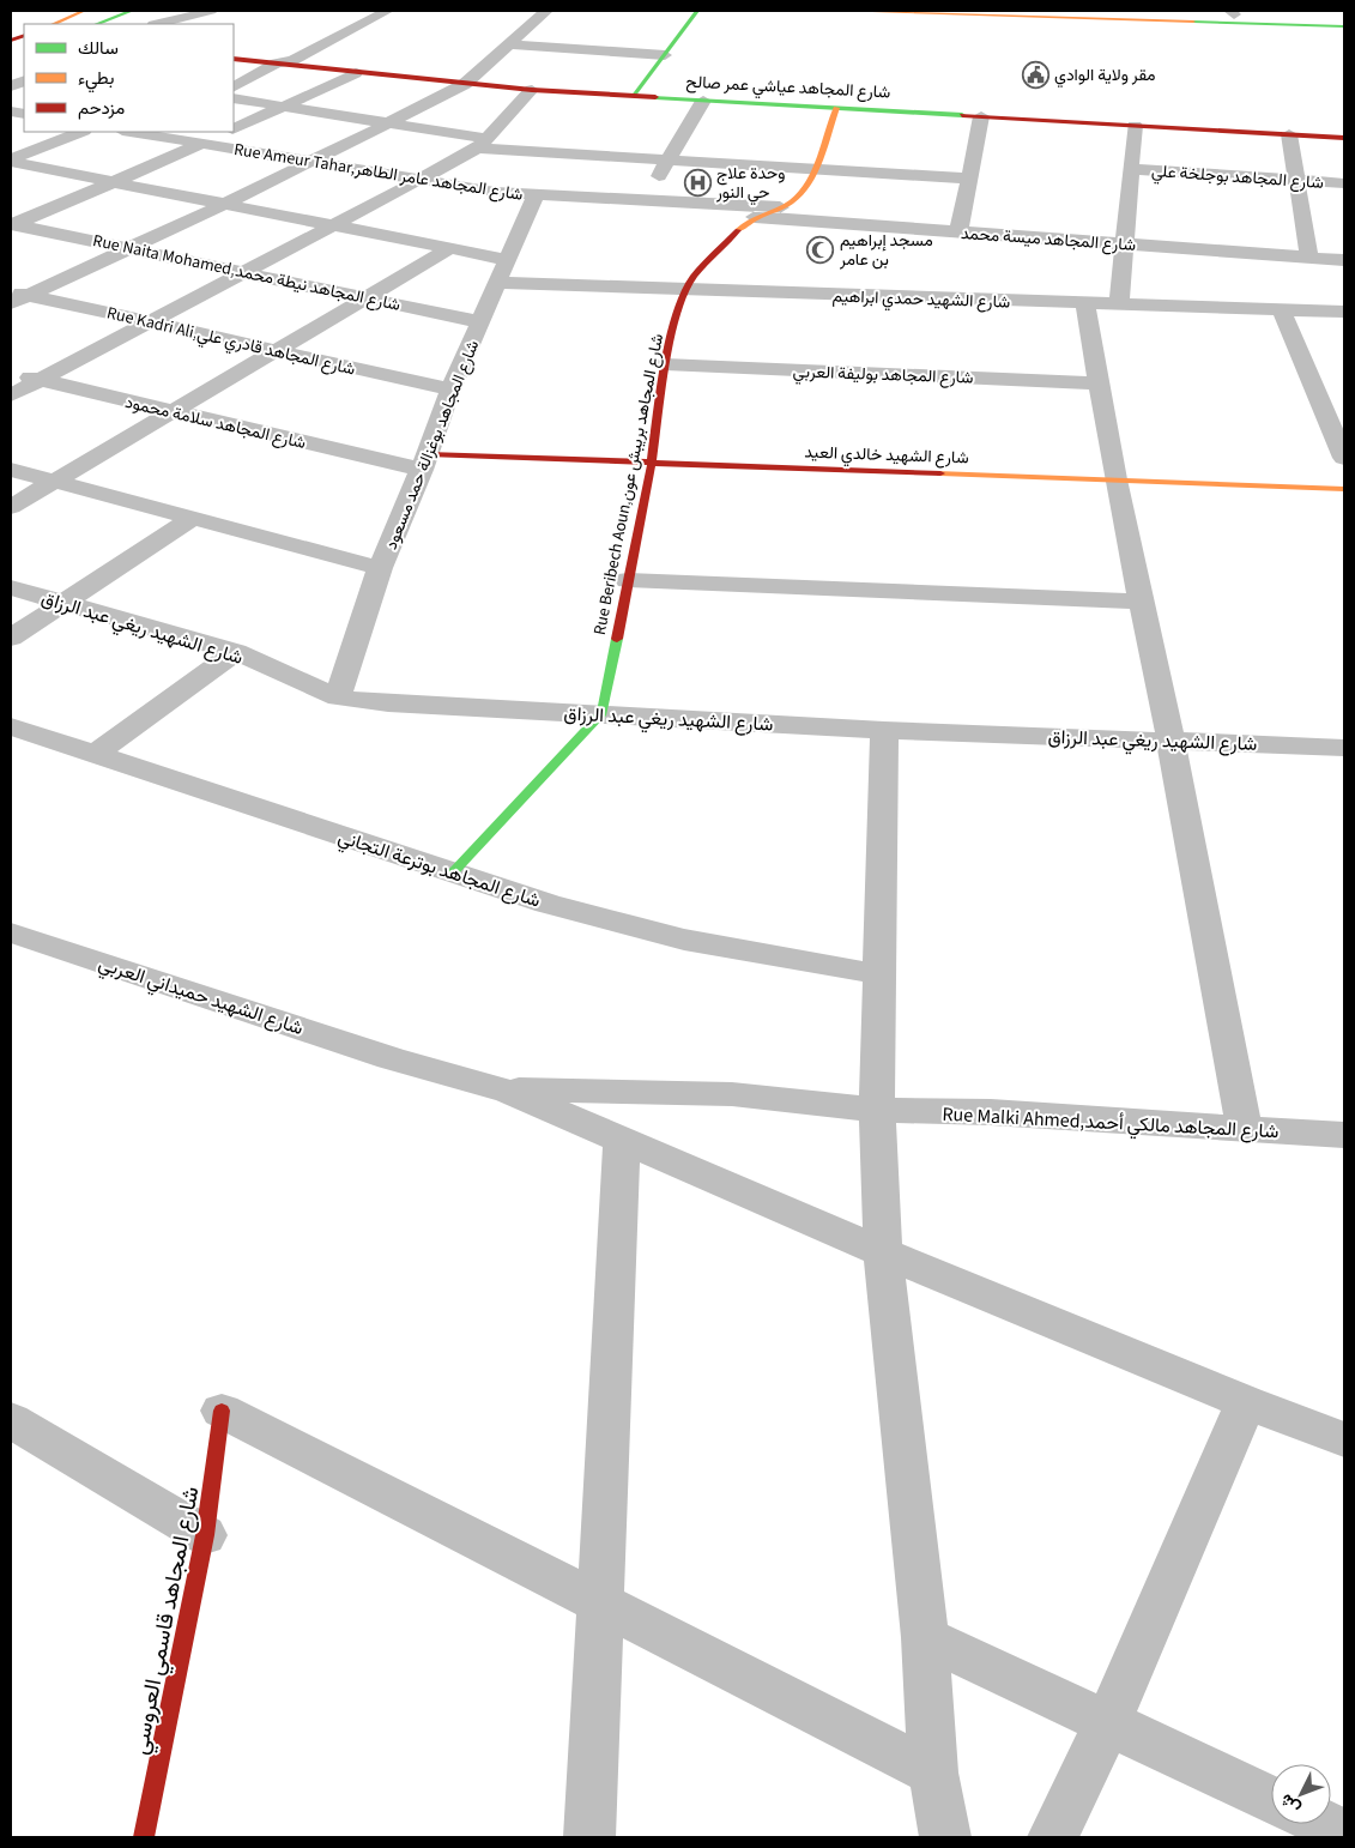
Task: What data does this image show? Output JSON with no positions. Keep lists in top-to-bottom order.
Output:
{
  "streets": {
    "street": [
      "شارع المجاهد عياشي عمر صالح",
      "Rue Ameur Tahar,شارع المجاهد عامر الطاهر",
      "شارع المجاهد بوجلخة علي",
      "شارع المجاهد ميسة محمد",
      "Rue Naita Mohamed,شارع المجاهد نيطة محمد",
      "شارع الشهيد حمدي ابراهيم",
      "Rue Kadri Ali,شارع المجاهد قادري علي",
      "شارع المجاهد بوليفة العربي",
      "شارع المجاهد سلامة محمود",
      "شارع المجاهد بوغزالة حمد مسعود",
      "شارع الشهيد خالدي العيد",
      "Rue Beribech Aoun,شارع المجاهد بريبش عون",
      "شارع الشهيد ريغي عبد الرزاق",
      "شارع المجاهد بوترعة التجاني",
      "شارع الشهيد حميداني العربي",
      "Rue Malki Ahmed,شارع المجاهد مالكي أحمد",
      "شارع المجاهد قاسمي العروسي"
    ]
  },
  "crossings": [
    ["شارع المجاهد عياشي عمر صالح", "Rue Beribech Aoun,شارع المجاهد بريبش عون"],
    ["Rue Ameur Tahar,شارع المجاهد عامر الطاهر", "شارع المجاهد بوغزالة حمد مسعود"],
    ["Rue Ameur Tahar,شارع المجاهد عامر الطاهر", "Rue Beribech Aoun,شارع المجاهد بريبش عون"],
    ["شارع المجاهد ميسة محمد", "Rue Beribech Aoun,شارع المجاهد بريبش عون"],
    ["Rue Naita Mohamed,شارع المجاهد نيطة محمد", "شارع المجاهد بوغزالة حمد مسعود"],
    ["شارع الشهيد حمدي ابراهيم", "شارع المجاهد بوغزالة حمد مسعود"],
    ["شارع الشهيد حمدي ابراهيم", "Rue Beribech Aoun,شارع المجاهد بريبش عون"],
    ["Rue Kadri Ali,شارع المجاهد قادري علي", "شارع المجاهد بوغزالة حمد مسعود"],
    ["شارع المجاهد بوليفة العربي", "Rue Beribech Aoun,شارع المجاهد بريبش عون"],
    ["شارع المجاهد سلامة محمود", "شارع المجاهد بوغزالة حمد مسعود"],
    ["شارع المجاهد سلامة محمود", "شارع الشهيد خالدي العيد"],
    ["شارع المجاهد بوغزالة حمد مسعود", "شارع الشهيد خالدي العيد"],
    ["شارع المجاهد بوغزالة حمد مسعود", "شارع الشهيد ريغي عبد الرزاق"],
    ["شارع الشهيد خالدي العيد", "Rue Beribech Aoun,شارع المجاهد بريبش عون"],
    ["Rue Beribech Aoun,شارع المجاهد بريبش عون", "شارع الشهيد ريغي عبد الرزاق"],
    ["شارع الشهيد حميداني العربي", "Rue Malki Ahmed,شارع المجاهد مالكي أحمد"]
  ],
  "places": {
    "public building": ["مقر ولاية الوادي"],
    "hospital": ["وحدة علاج حي النور"],
    "mosque": ["مسجد إبراهيم بن عامر"]
  },
  "legend": ["سالك", "بطيء", "مزدحم"],
  "north": "bottom left"
}
